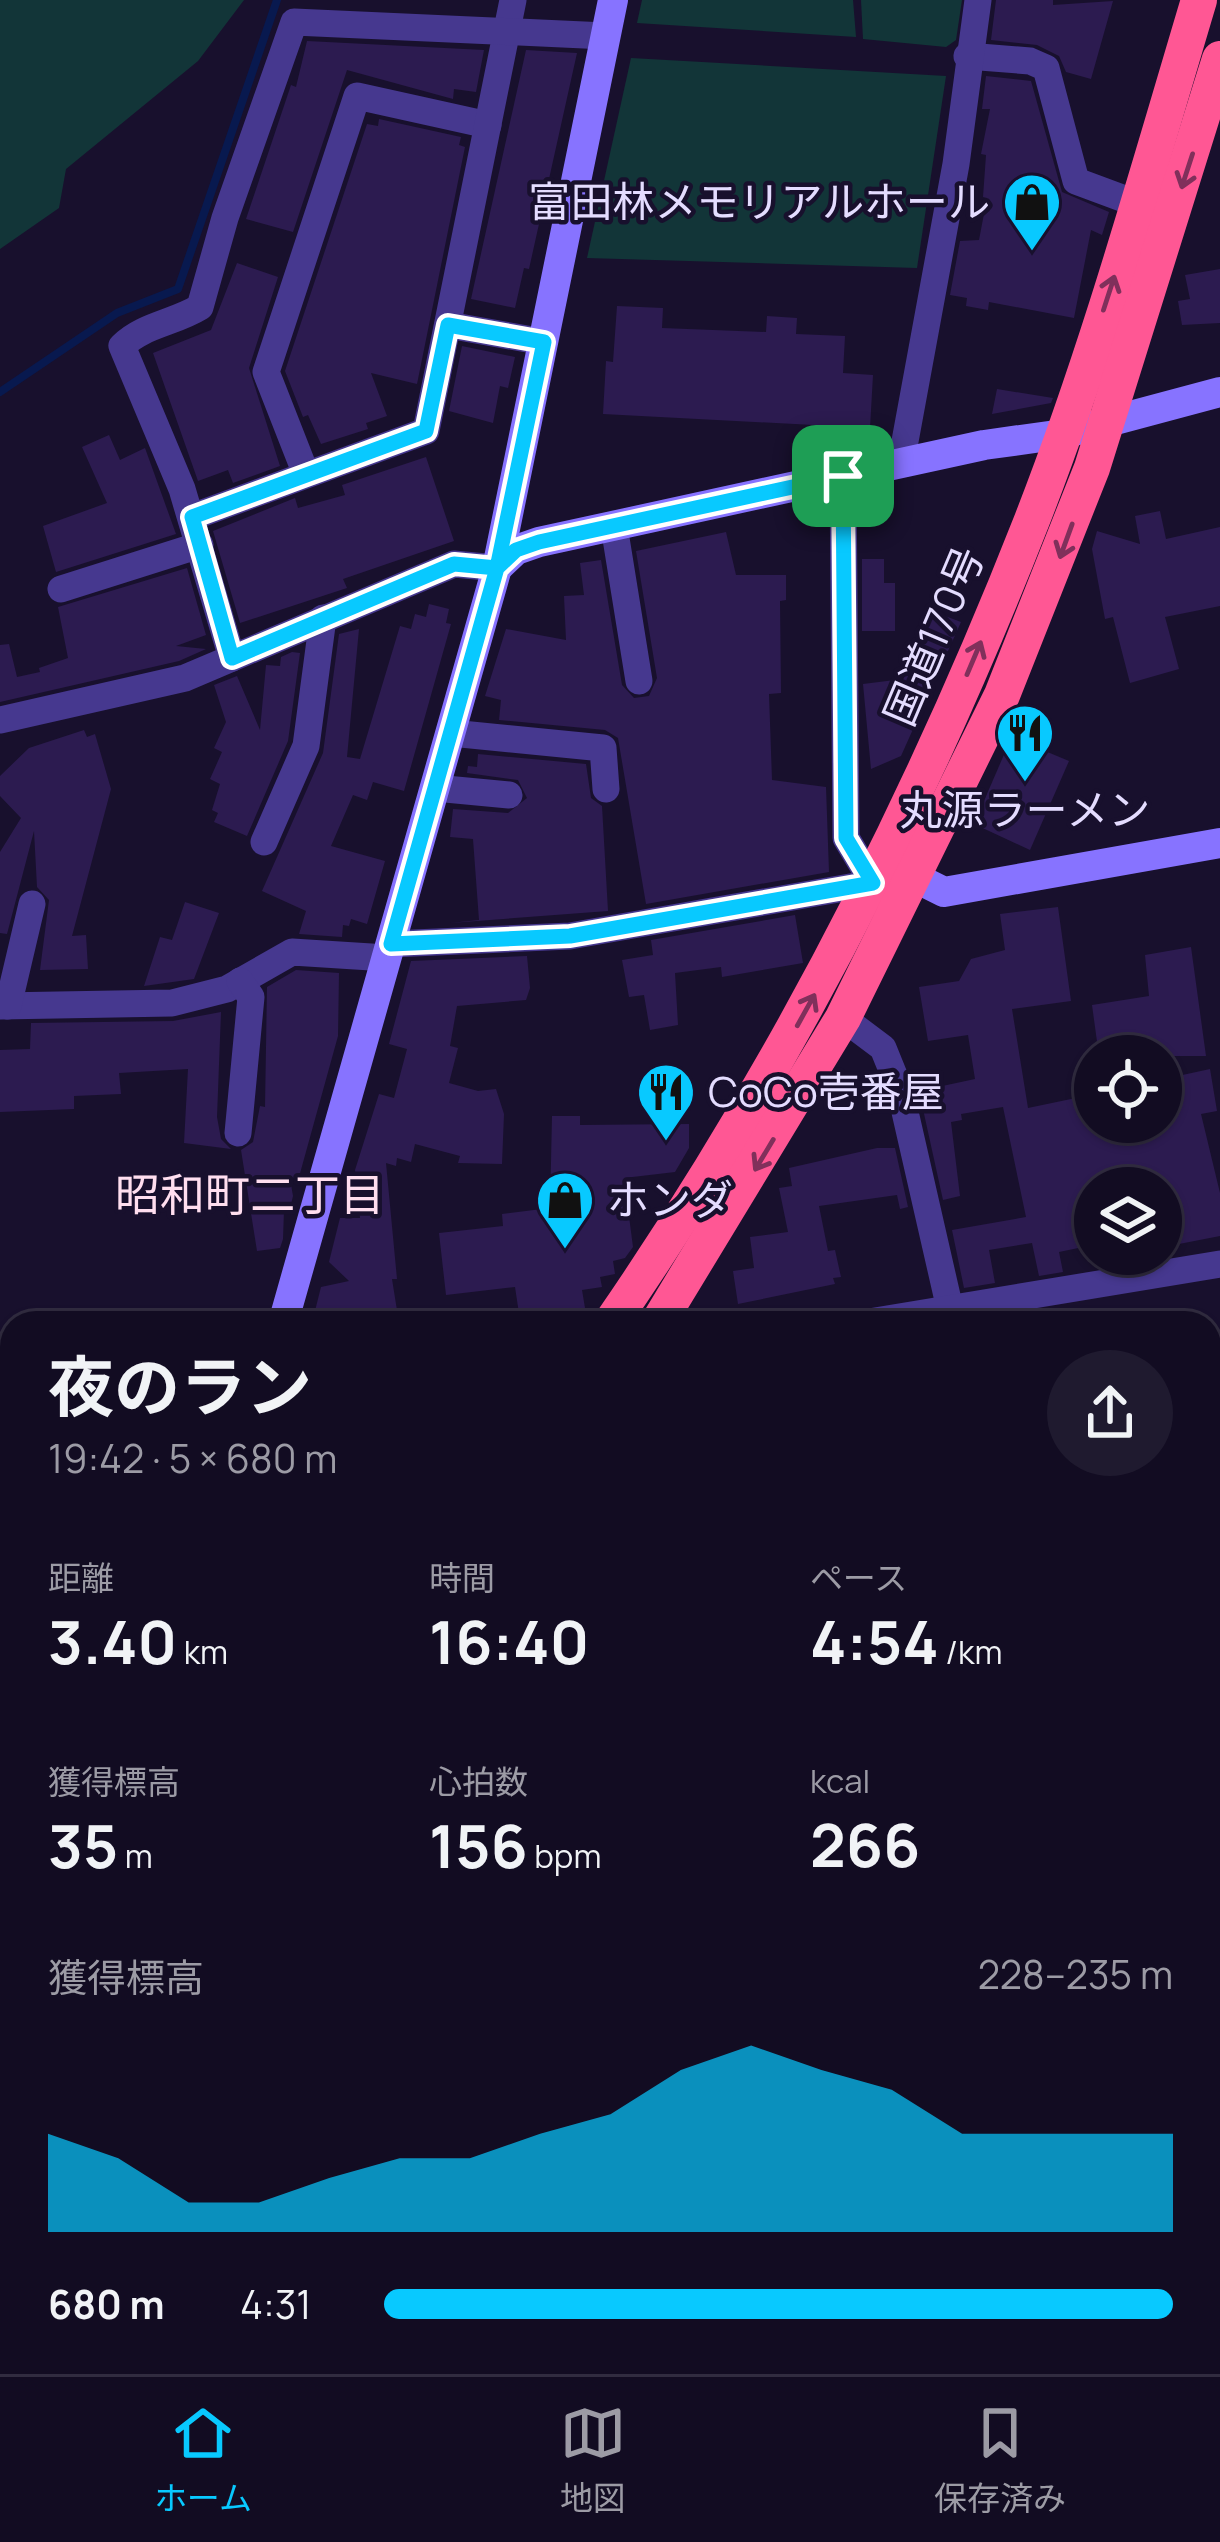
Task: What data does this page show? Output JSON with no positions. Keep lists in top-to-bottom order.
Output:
{
  "streets": {
    "highway": ["国道170号"]
  },
  "districts": ["昭和町二丁目"],
  "places": {
    "shop": ["富田林メモリアルホール", "ホンダ"],
    "restaurant": ["丸源ラーメン", "CoCo壱番屋"]
  },
  "page": {
    "heading": ["夜のラン", "19:42 · 5 × 680 m"],
    "stats": [
      ["距離", "3.40 km"],
      ["時間", "16:40"],
      ["ペース", "4:54 /km"],
      ["獲得標高", "35 m"],
      ["心拍数", "156 bpm"],
      ["kcal", "266"]
    ],
    "chart": ["獲得標高", "228–235 m"],
    "list": [
      {
        "name": "680 m",
        "note": "4:31"
      }
    ],
    "tabs": ["ホーム", "地図", "保存済み"]
  }
}
